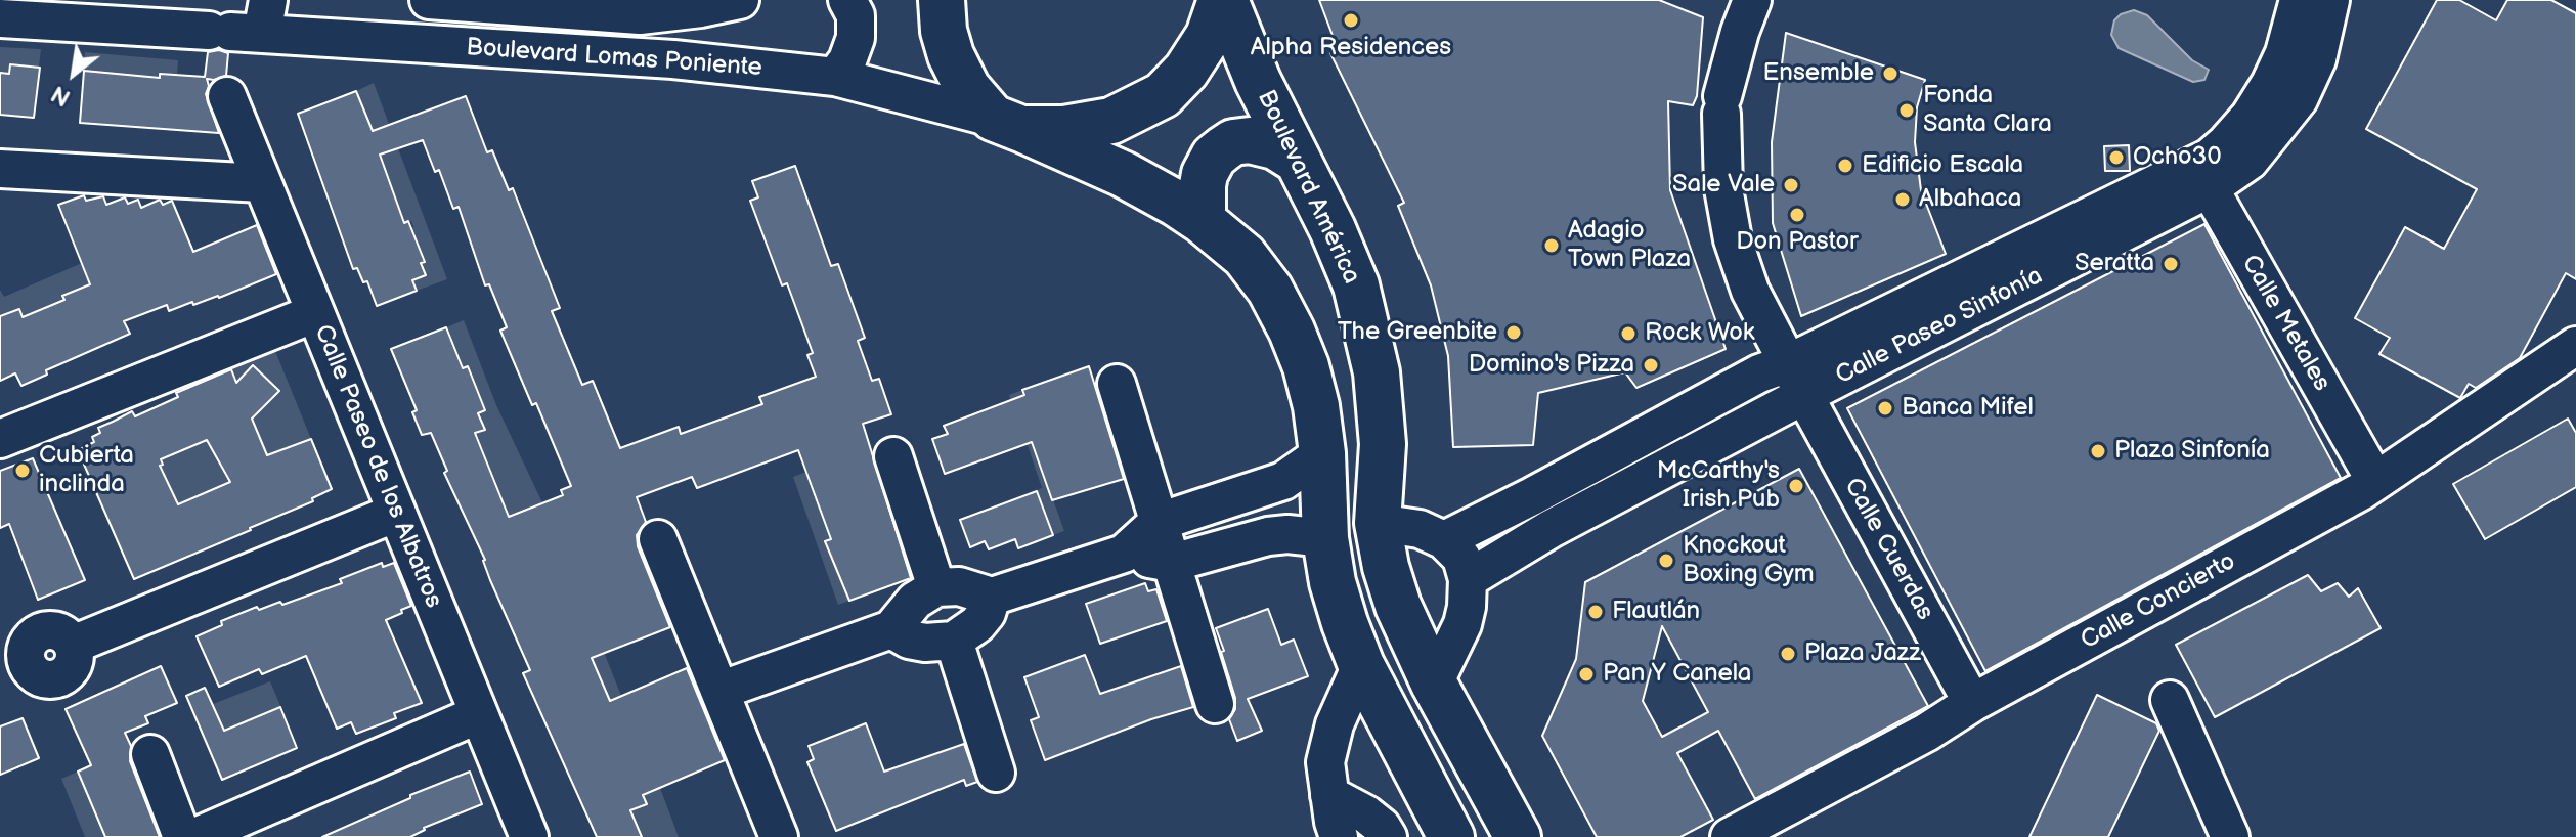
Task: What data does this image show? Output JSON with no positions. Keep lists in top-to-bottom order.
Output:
{
  "streets": {
    "main road": ["Boulevard América"],
    "street": [
      "Boulevard Lomas Poniente",
      "Calle Metales",
      "Calle Paseo Sinfonía",
      "Calle Paseo de los Albatros",
      "Calle Cuerdas",
      "Calle Concierto"
    ]
  },
  "crossings": [
    ["Calle Metales", "Calle Paseo Sinfonía"],
    ["Calle Metales", "Calle Concierto"],
    ["Calle Paseo Sinfonía", "Calle Cuerdas"],
    ["Calle Cuerdas", "Calle Concierto"]
  ],
  "places": [
    "Alpha Residences",
    "Ensemble",
    "Fonda Santa Clara",
    "Ocho30",
    "Edificio Escala",
    "Sale Vale",
    "Albahaca",
    "Don Pastor",
    "Adagio Town Plaza",
    "Seratta",
    "The Greenbite",
    "Rock Wok",
    "Domino's Pizza",
    "Banca Mifel",
    "Plaza Sinfonía",
    "Cubierta inclinda",
    "McCarthy's Irish Pub",
    "Knockout Boxing Gym",
    "Flautlán",
    "Plaza Jazz",
    "Pan Y Canela"
  ],
  "north": "bottom left"
}
